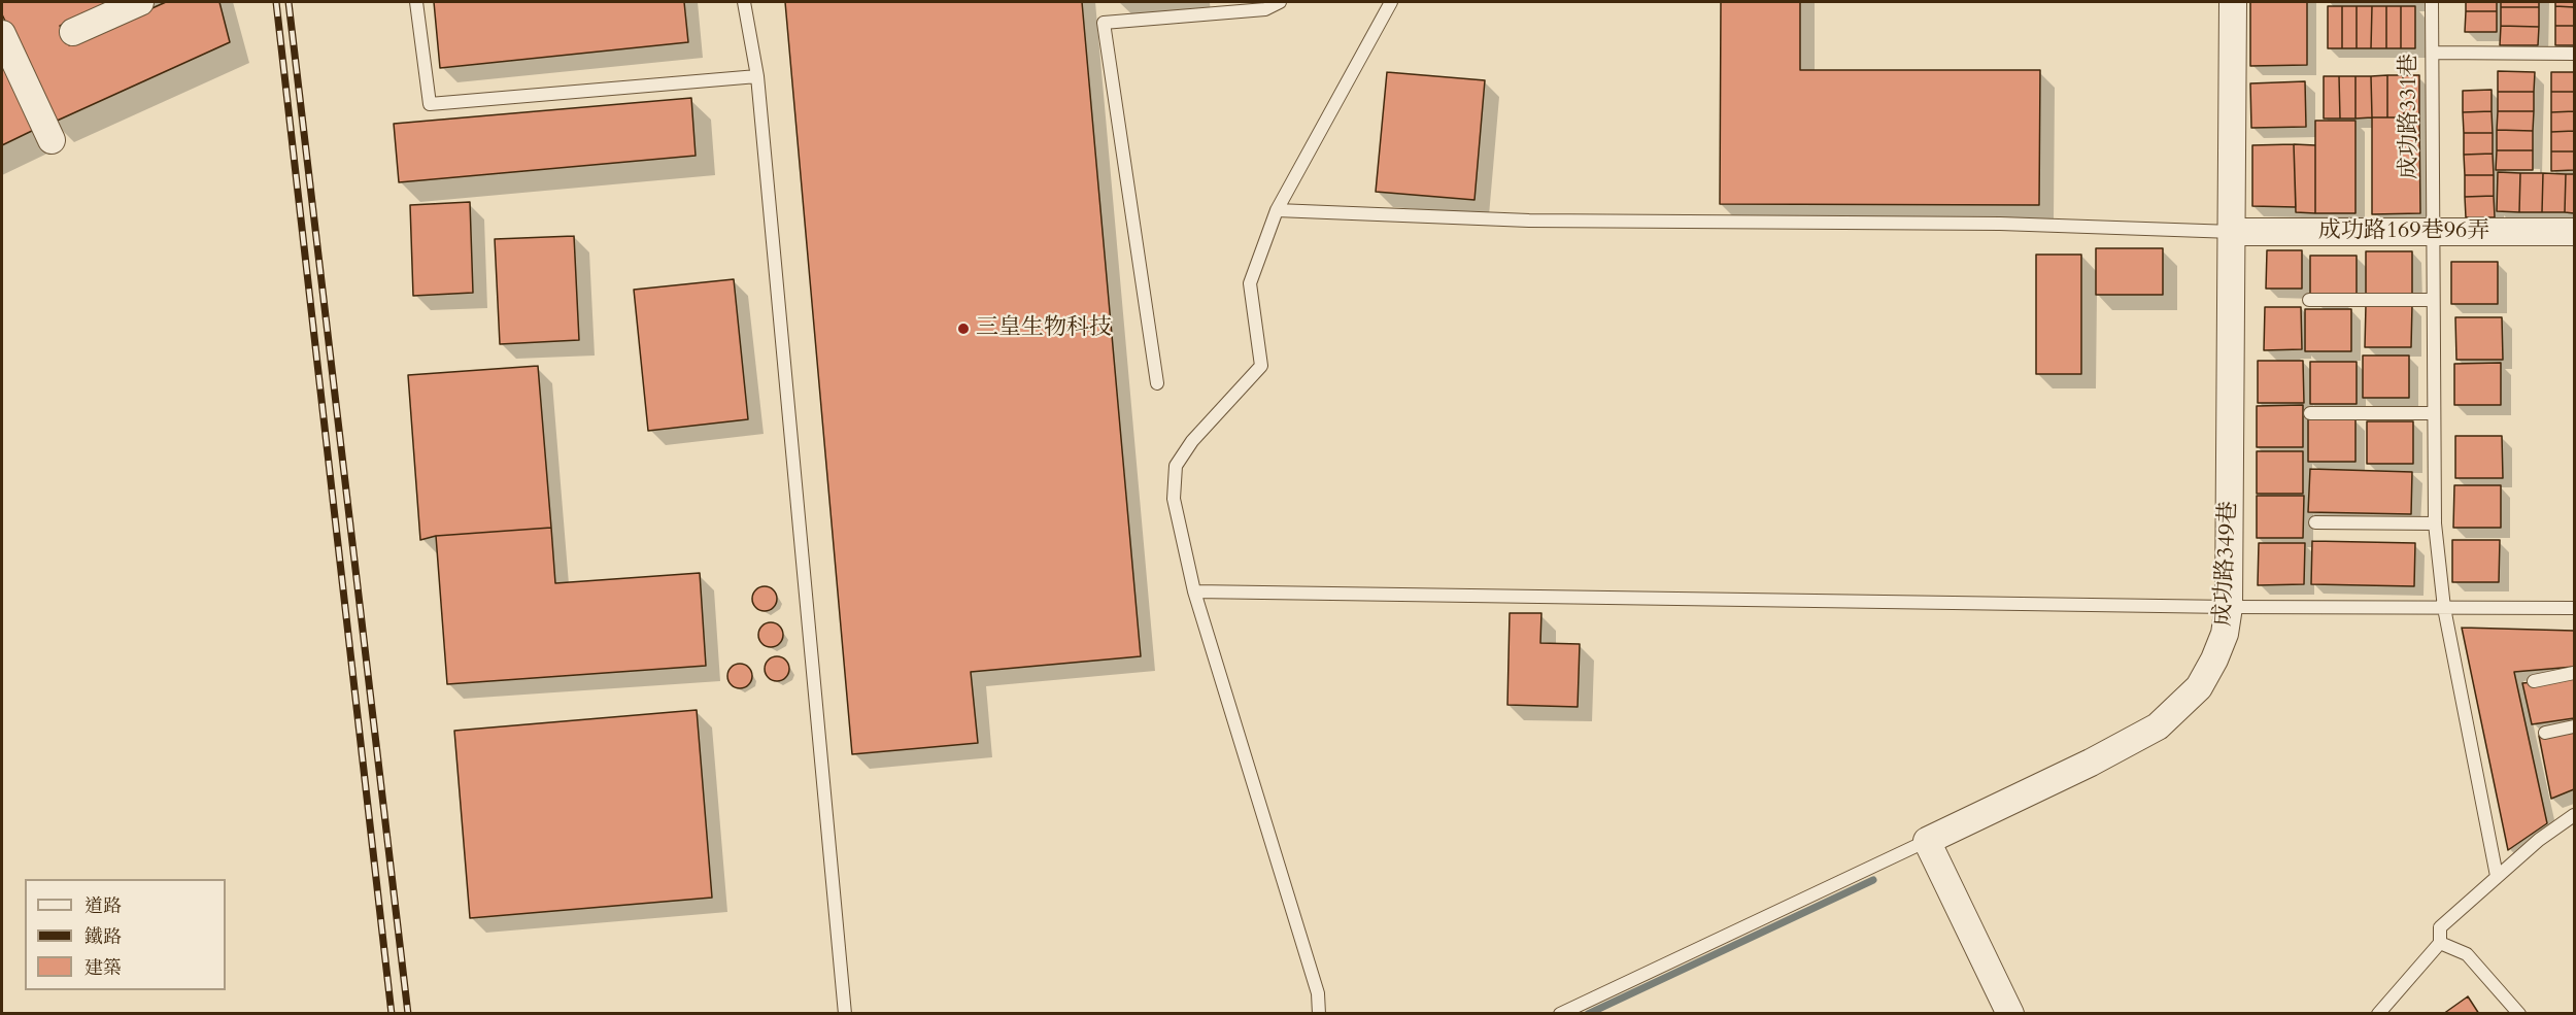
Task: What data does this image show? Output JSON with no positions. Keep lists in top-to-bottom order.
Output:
{
  "streets": {
    "street": ["成功路169巷96弄", "成功路349巷"],
    "lane": ["成功路331巷"]
  },
  "crossings": [
    ["成功路331巷", "成功路169巷96弄"],
    ["成功路169巷96弄", "成功路349巷"]
  ],
  "places": ["三皇生物科技"],
  "legend": ["道路", "鐵路", "建築"]
}
